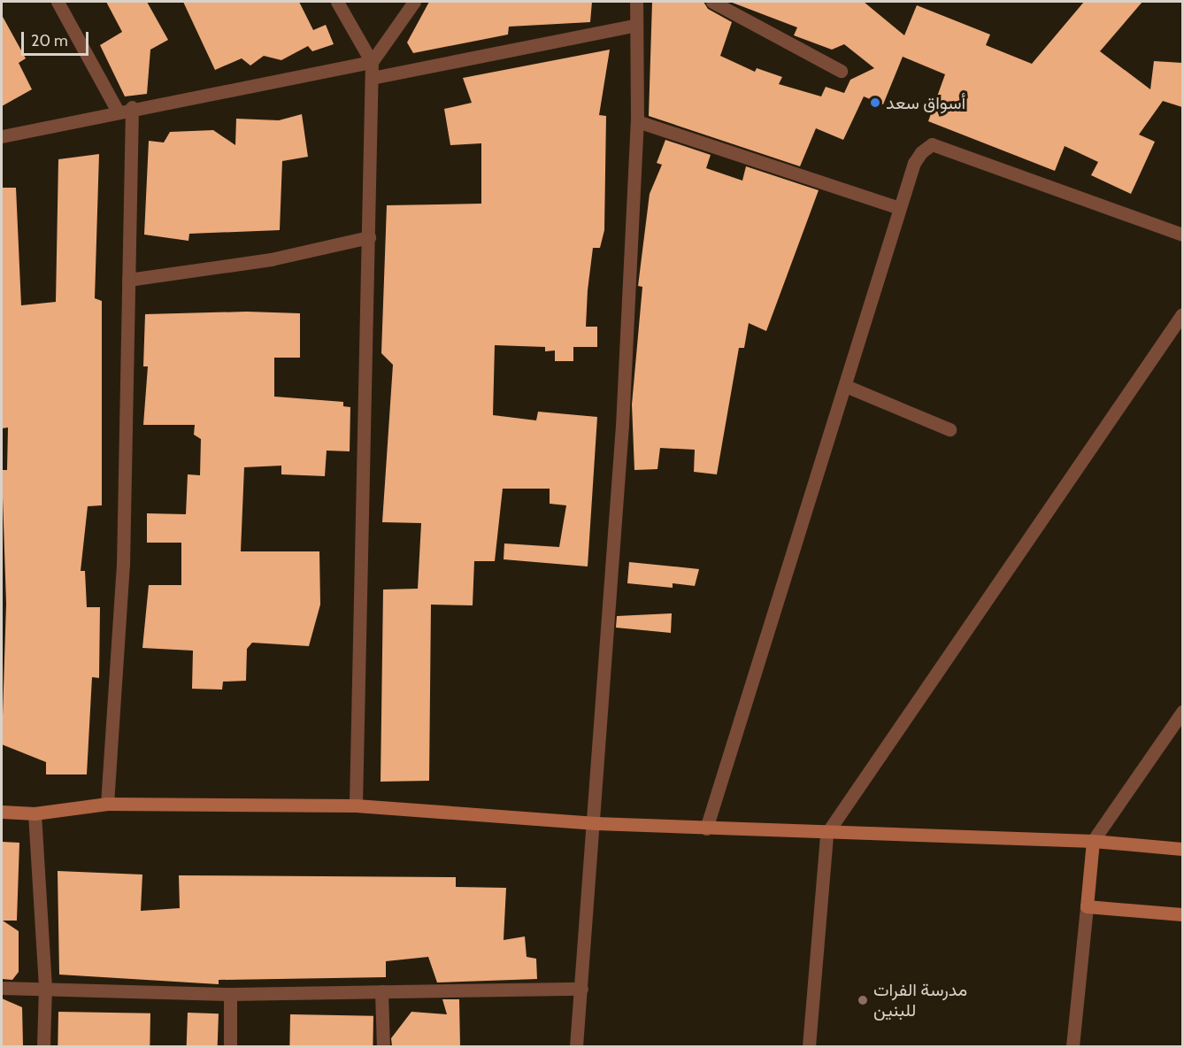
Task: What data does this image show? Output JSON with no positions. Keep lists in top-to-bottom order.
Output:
{
  "places": ["أسواق سعد", "مدرسة الفرات للبنين"],
  "scale_bar": "20 m"
}
